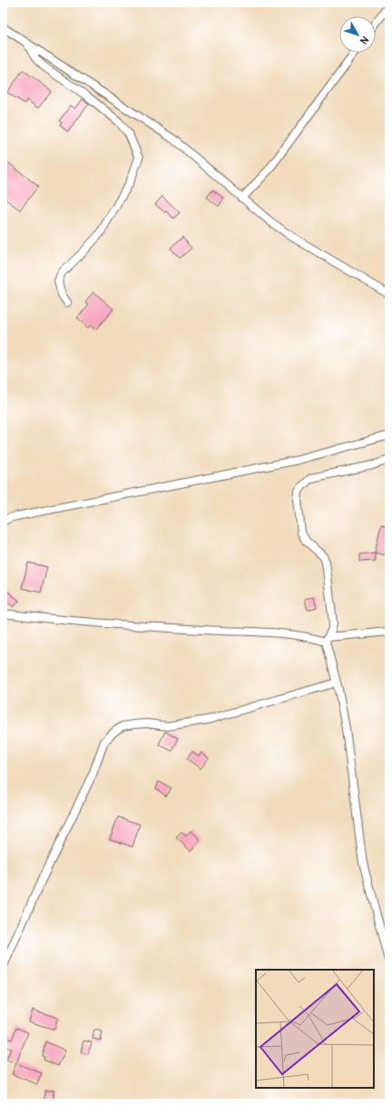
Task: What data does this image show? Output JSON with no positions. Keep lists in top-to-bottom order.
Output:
{
  "north": "bottom right"
}
